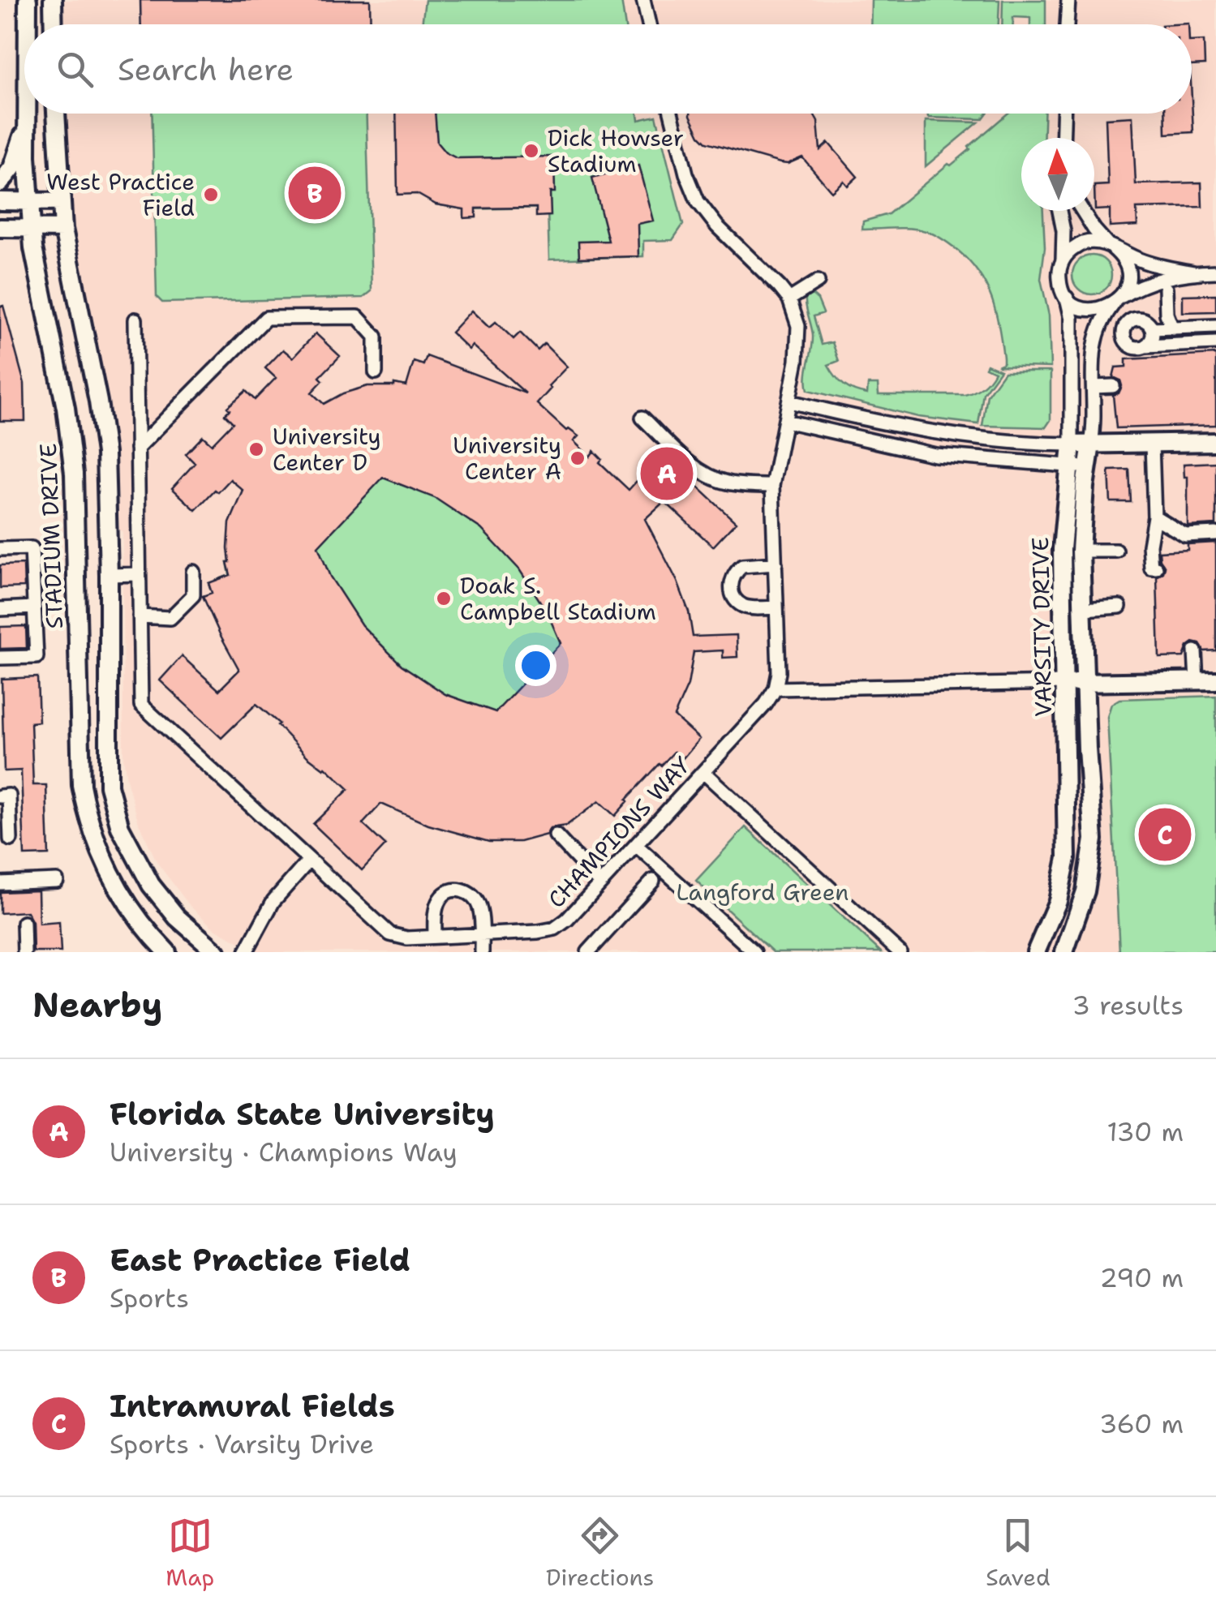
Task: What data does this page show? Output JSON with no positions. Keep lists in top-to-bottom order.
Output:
{
  "streets": {
    "main road": ["STADIUM DRIVE", "VARSITY DRIVE"],
    "street": ["CHAMPIONS WAY"]
  },
  "parks": ["Langford Green"],
  "places": [
    "Dick Howser Stadium",
    "West Practice Field",
    "University Center D",
    "University Center A",
    "Doak S. Campbell Stadium"
  ],
  "north": "top",
  "page": {
    "search": "Search here",
    "pins": ["B", "A", "C"],
    "heading": ["Nearby", "3 results"],
    "list": [
      {
        "mark": "A",
        "name": "Florida State University",
        "note": "University · Champions Way",
        "value": "130 m"
      },
      {
        "mark": "B",
        "name": "East Practice Field",
        "note": "Sports",
        "value": "290 m"
      },
      {
        "mark": "C",
        "name": "Intramural Fields",
        "note": "Sports · Varsity Drive",
        "value": "360 m"
      }
    ],
    "nav": ["Map", "Directions", "Saved"]
  }
}
